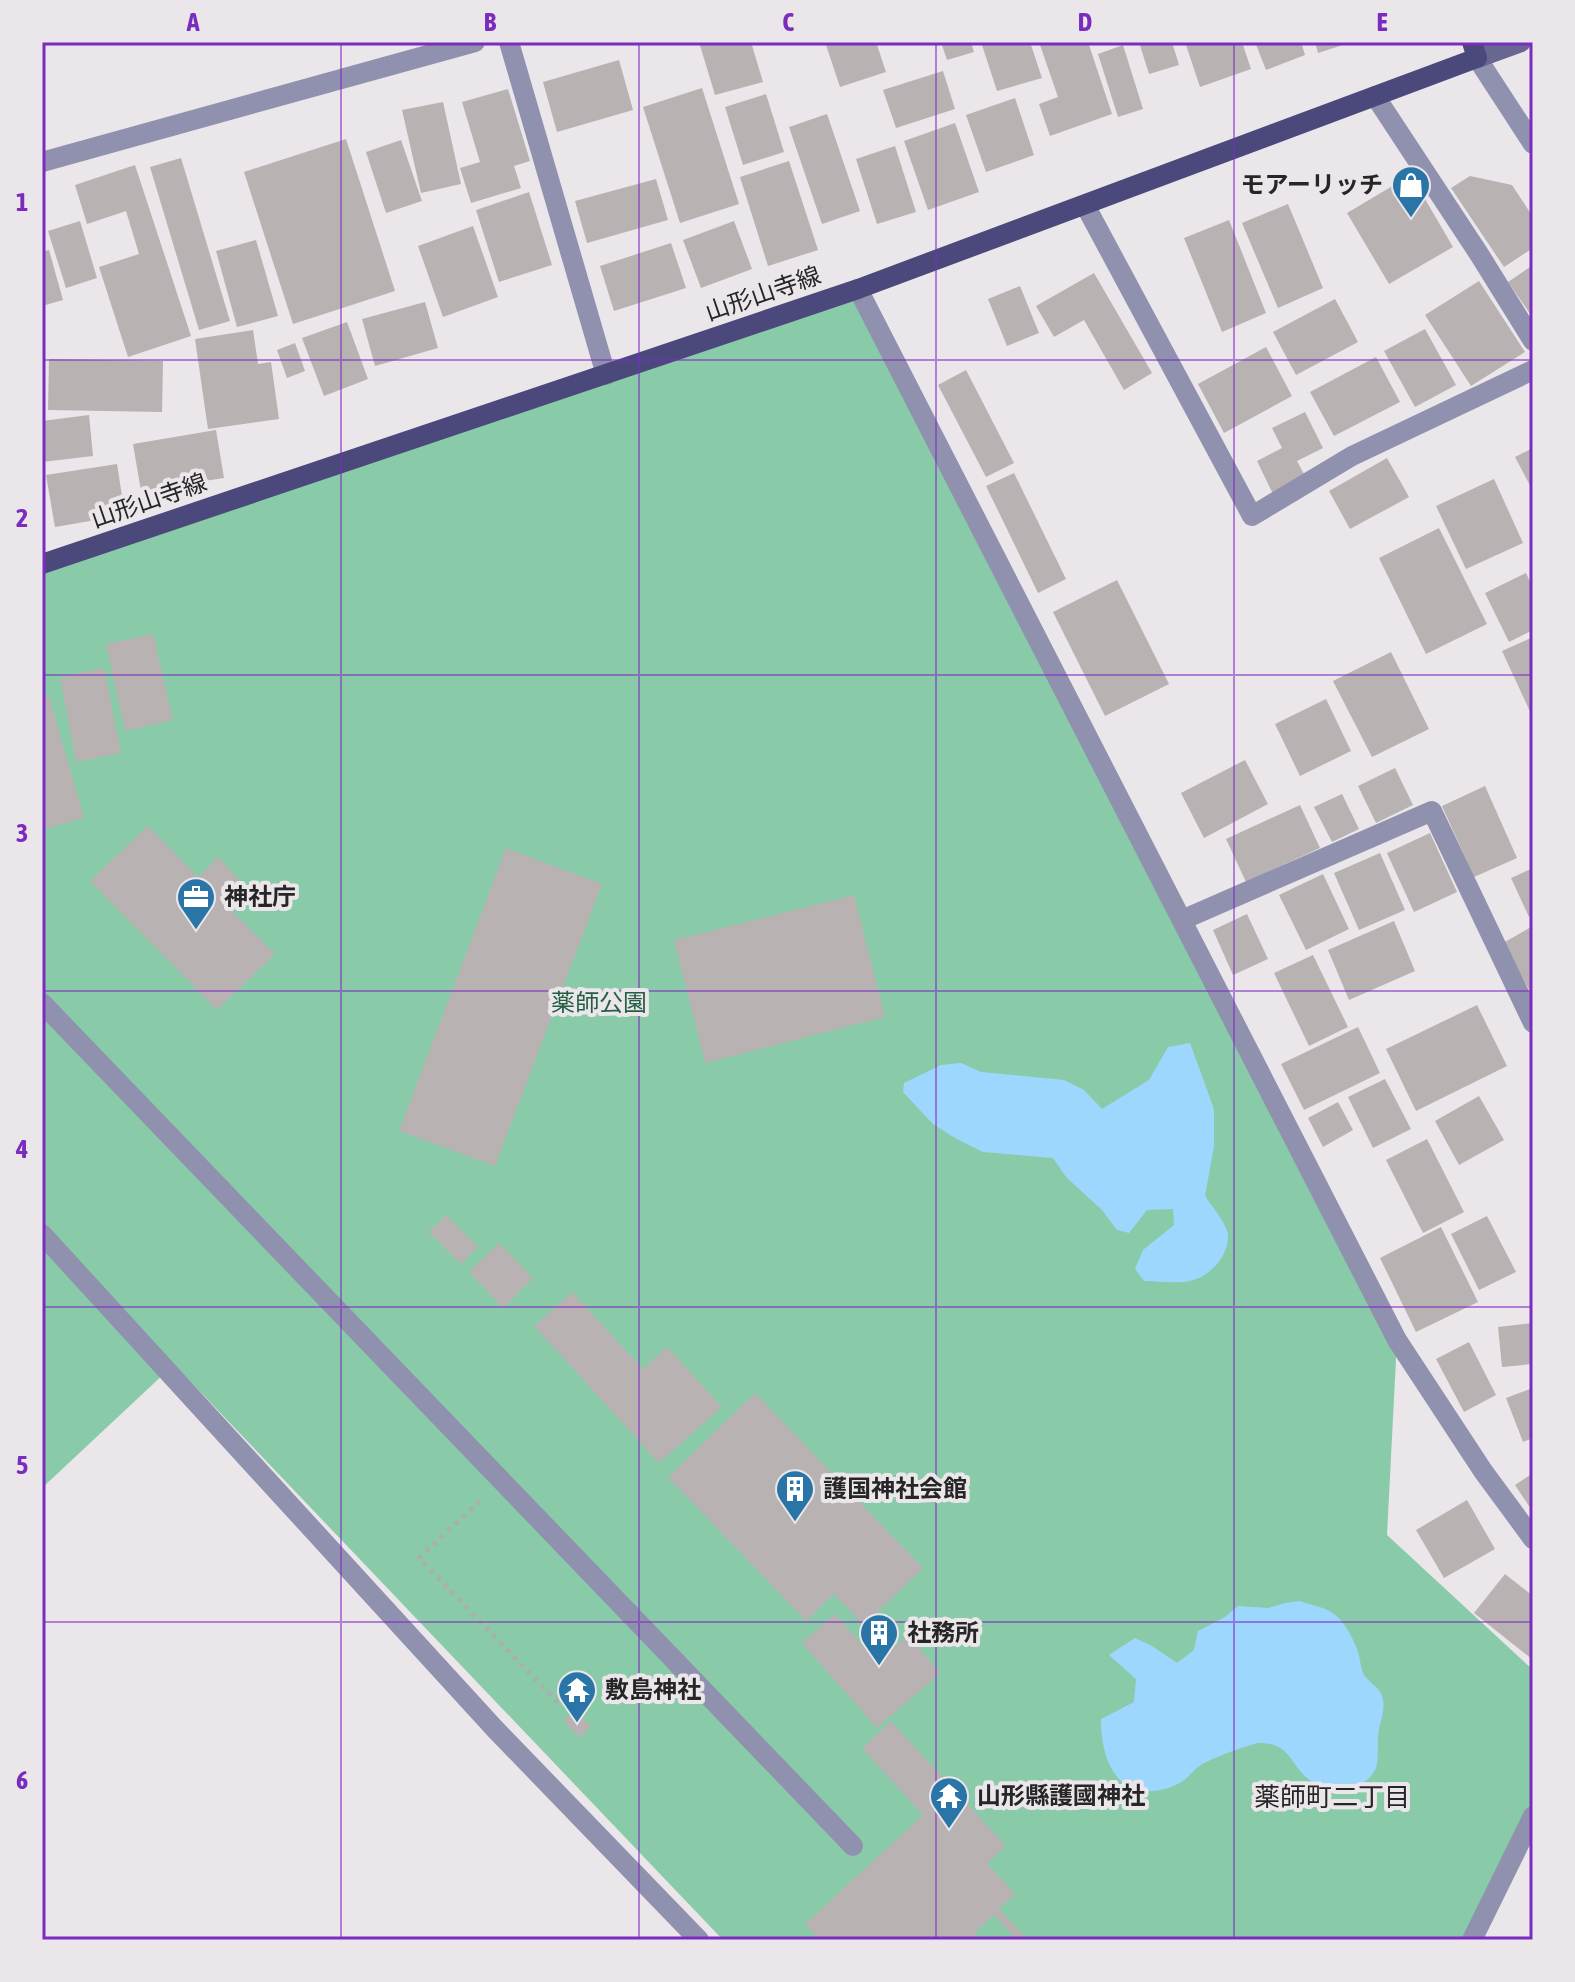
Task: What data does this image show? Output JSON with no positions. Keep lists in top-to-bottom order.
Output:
{
  "streets": {
    "main road": ["山形山寺線"]
  },
  "districts": ["薬師町二丁目"],
  "parks": ["薬師公園"],
  "places": {
    "shop": ["モアーリッチ"],
    "office": ["神社庁"],
    "building": ["護国神社会館", "社務所"],
    "temple": ["敷島神社", "山形縣護國神社"]
  },
  "grid": {
    "columns": [
      "A",
      "B",
      "C",
      "D",
      "E"
    ],
    "rows": [
      "1",
      "2",
      "3",
      "4",
      "5",
      "6"
    ]
  }
}
